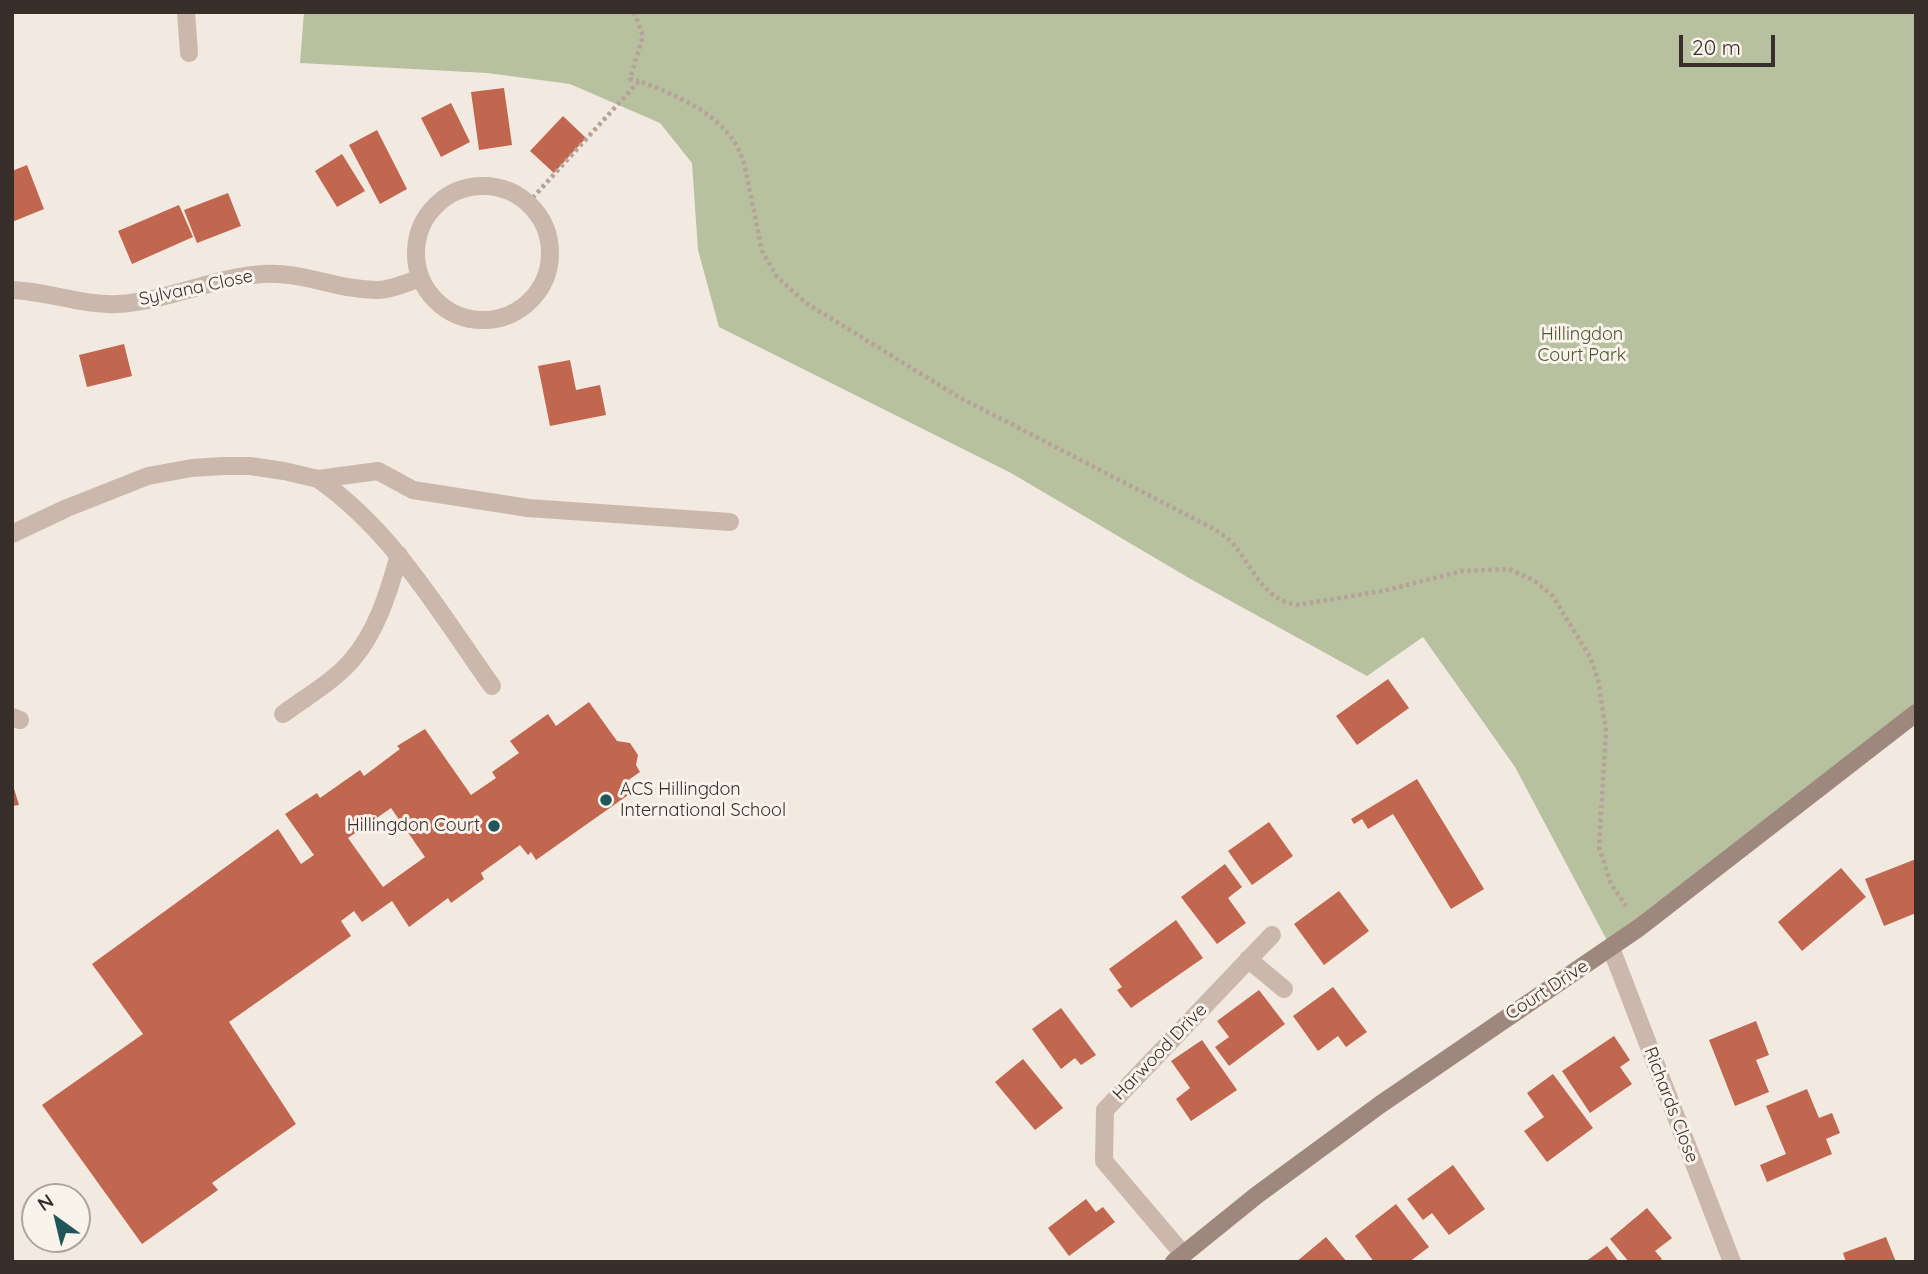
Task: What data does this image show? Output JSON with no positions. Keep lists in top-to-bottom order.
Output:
{
  "streets": {
    "street": [
      "Sylvana Close",
      "Court Drive",
      "Harwood Drive",
      "Richards Close"
    ]
  },
  "crossings": [
    ["Court Drive", "Harwood Drive"],
    ["Court Drive", "Richards Close"]
  ],
  "parks": ["Hillingdon Court Park"],
  "places": ["ACS Hillingdon International School", "Hillingdon Court"],
  "scale_bar": "20 m",
  "north": "top left"
}
